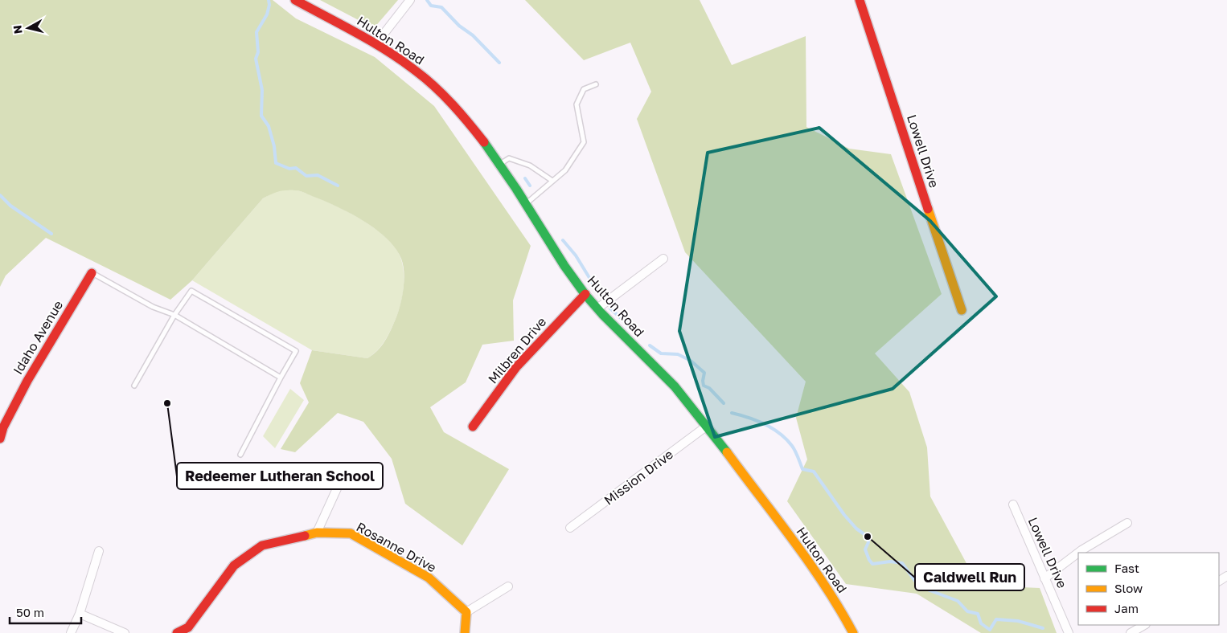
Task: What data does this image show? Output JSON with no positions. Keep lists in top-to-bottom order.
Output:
{
  "streets": {
    "street": [
      "Hulton Road",
      "Lowell Drive",
      "Idaho Avenue",
      "Milbren Drive",
      "Mission Drive",
      "Rosanne Drive"
    ]
  },
  "crossings": [
    ["Hulton Road", "Milbren Drive"],
    ["Hulton Road", "Mission Drive"]
  ],
  "places": ["Redeemer Lutheran School", "Caldwell Run"],
  "legend": ["Fast", "Slow", "Jam"],
  "scale_bar": "50 m",
  "north": "left"
}
